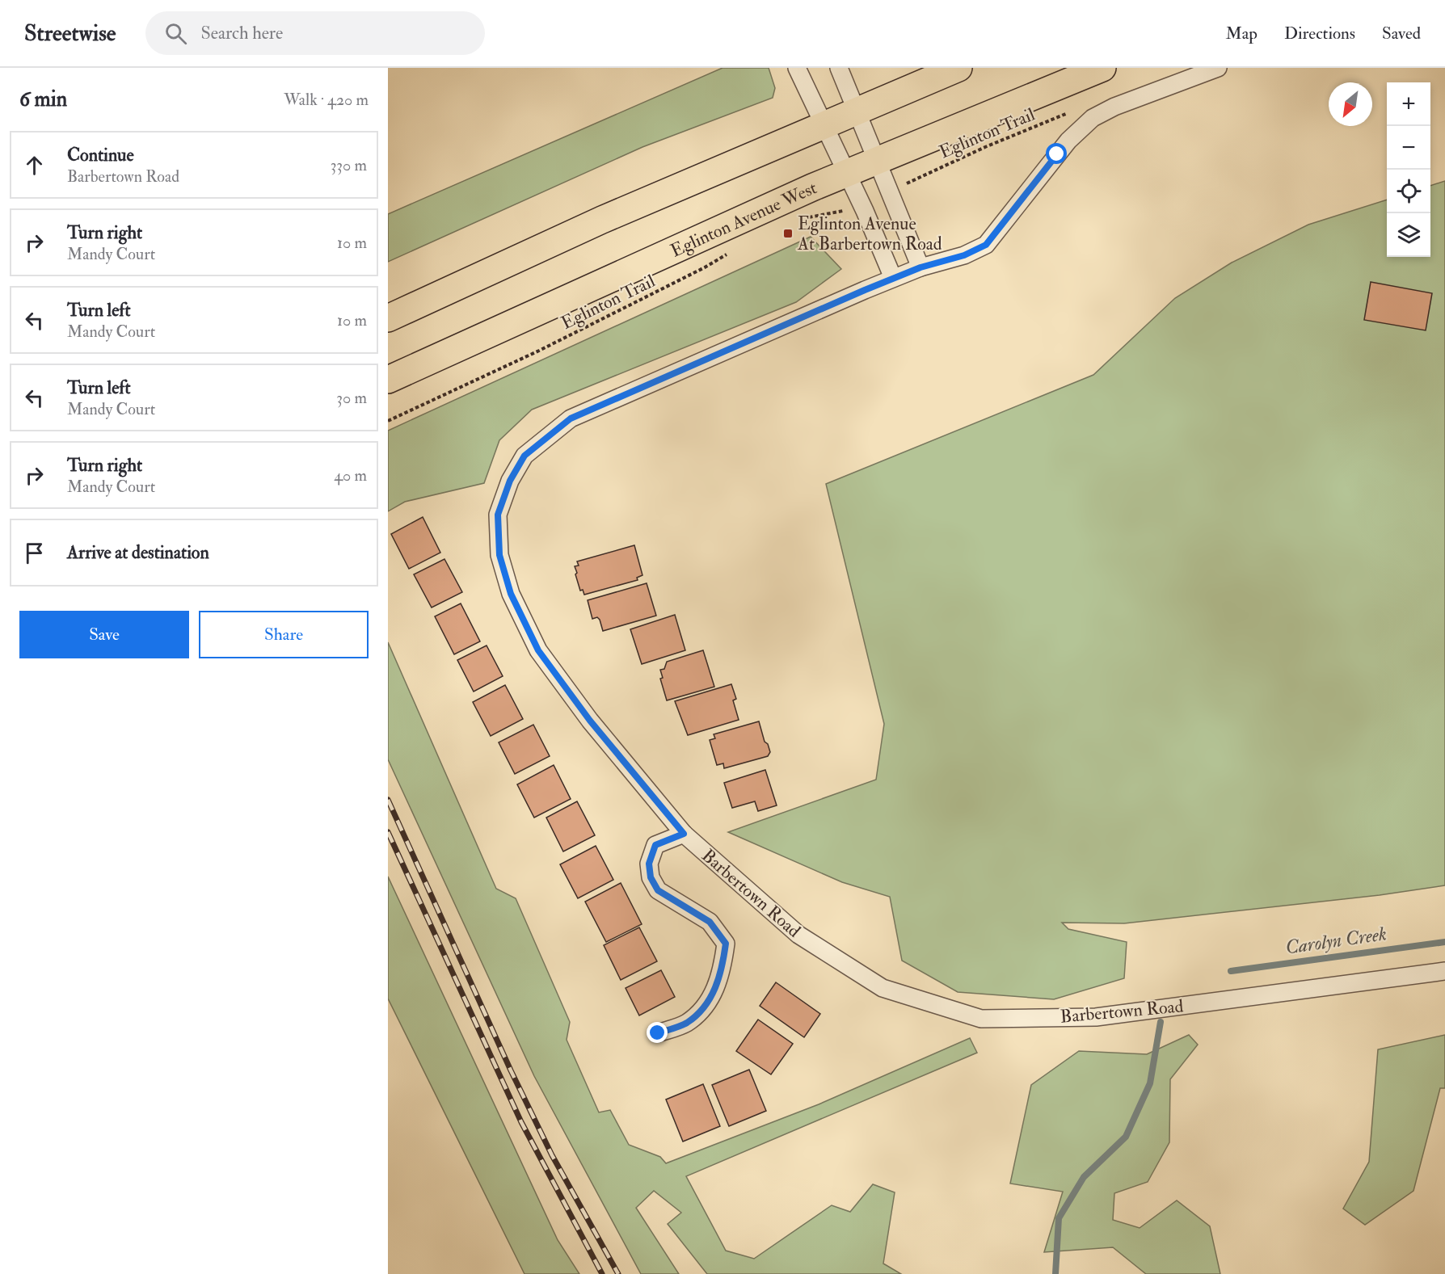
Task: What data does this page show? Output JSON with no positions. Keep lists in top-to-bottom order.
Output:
{
  "streets": {
    "main road": ["Eglinton Avenue West"],
    "street": ["Barbertown Road"],
    "path": ["Eglinton Trail"]
  },
  "water": ["Carolyn Creek"],
  "places": {
    "transit": ["Eglinton Avenue At Barbertown Road"]
  },
  "north": "bottom left",
  "page": {
    "header": "Streetwise",
    "search": "Search here",
    "nav": ["Map", "Directions", "Saved"],
    "heading": ["6 min", "Walk · 420 m"],
    "map_buttons": ["+", "−"],
    "list": [
      ["Continue", "Barbertown Road", "330 m"],
      ["Turn right", "Mandy Court", "10 m"],
      ["Turn left", "Mandy Court", "10 m"],
      ["Turn left", "Mandy Court", "30 m"],
      ["Turn right", "Mandy Court", "40 m"],
      "Arrive at destination"
    ],
    "buttons": ["Save", "Share"]
  }
}
